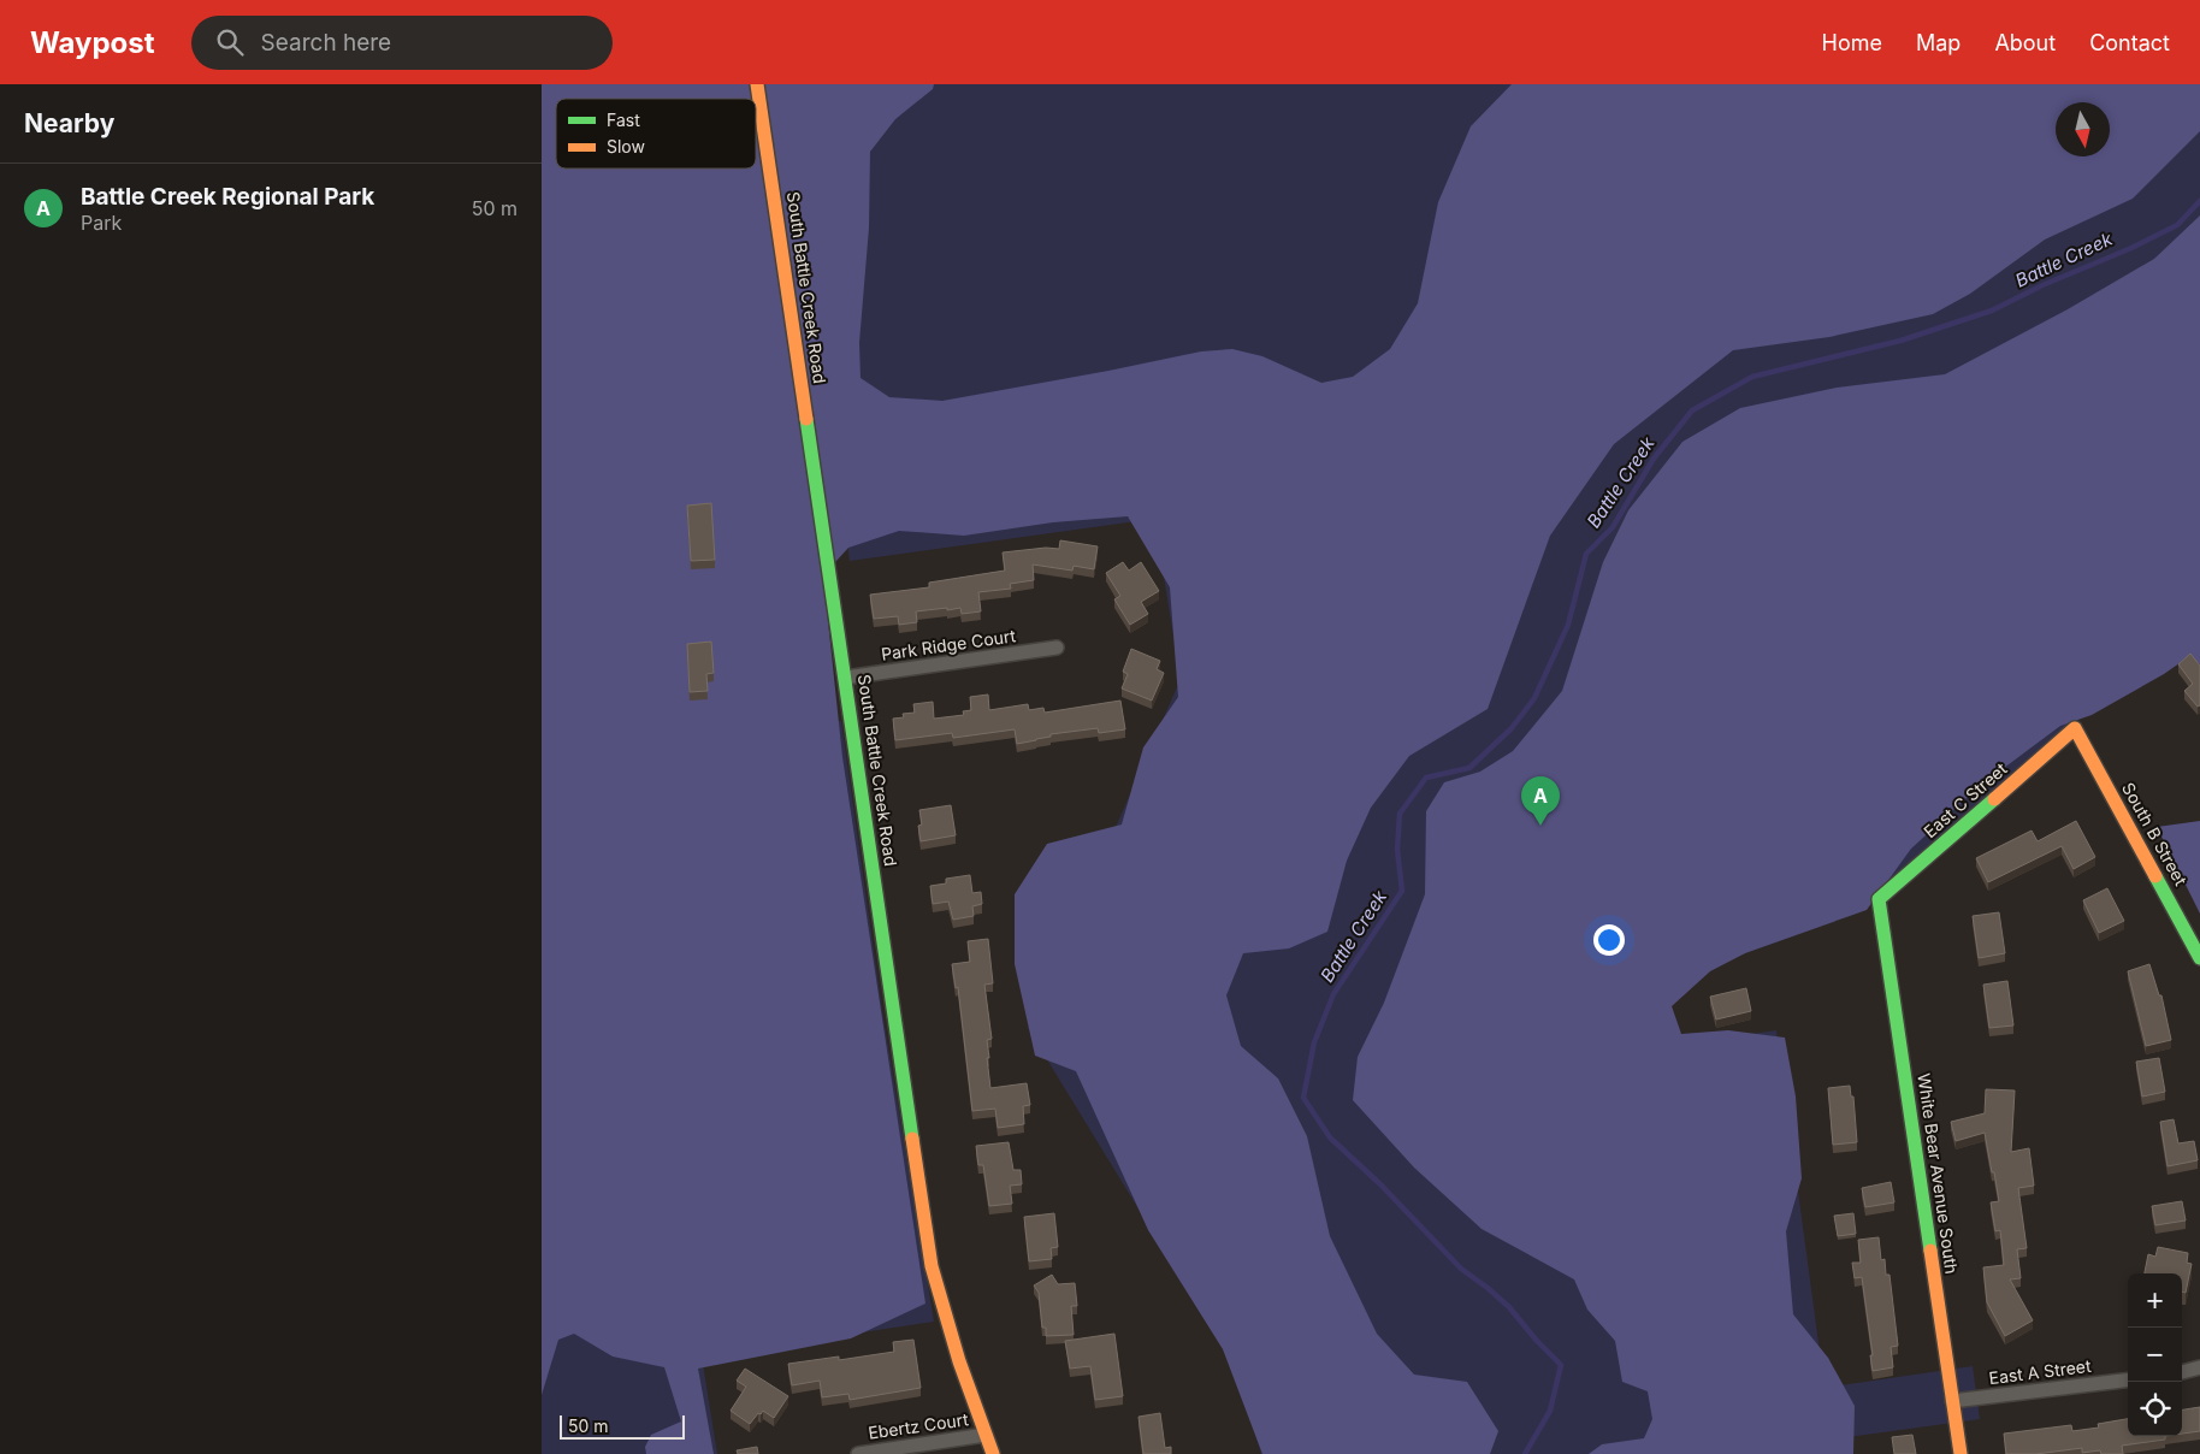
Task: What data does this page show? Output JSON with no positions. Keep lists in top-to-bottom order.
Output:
{
  "streets": {
    "street": [
      "South Battle Creek Road",
      "Park Ridge Court",
      "East C Street",
      "South B Street",
      "White Bear Avenue South",
      "East A Street",
      "Ebertz Court"
    ]
  },
  "crossings": [
    ["South Battle Creek Road", "Park Ridge Court"],
    ["South Battle Creek Road", "Ebertz Court"],
    ["East C Street", "South B Street"],
    ["East C Street", "White Bear Avenue South"],
    ["White Bear Avenue South", "East A Street"]
  ],
  "water": ["Battle Creek"],
  "legend": ["Fast", "Slow"],
  "scale_bar": "50 m",
  "north": "bottom",
  "page": {
    "header": "Waypost",
    "search": "Search here",
    "nav": [
      "Home",
      "Map",
      "About",
      "Contact"
    ],
    "heading": "Nearby",
    "list": [
      {
        "mark": "A",
        "name": "Battle Creek Regional Park",
        "note": "Park",
        "value": "50 m"
      }
    ],
    "pins": "A",
    "map_buttons": ["+", "−"],
    "scale": "50 m"
  }
}
